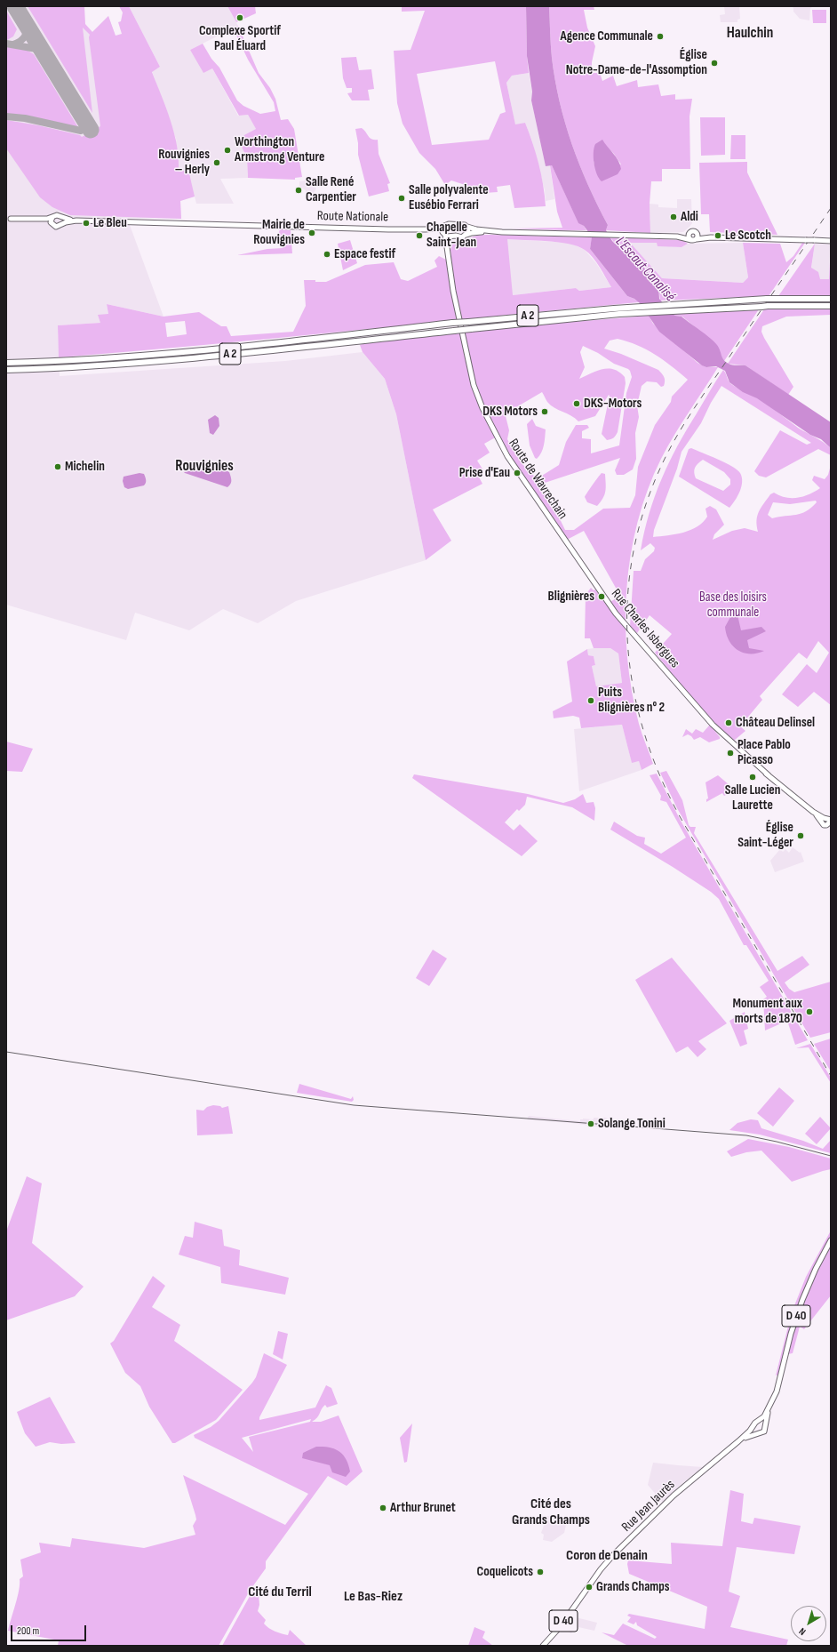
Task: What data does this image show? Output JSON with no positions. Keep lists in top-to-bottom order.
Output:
{
  "streets": {
    "highway": ["A 2"],
    "main road": [
      "Route Nationale",
      "Route de Wavrechain",
      "Rue Charles Isbergues",
      "D 40",
      "Rue Jean Jaurès"
    ]
  },
  "crossings": [
    ["Route Nationale", "Route de Wavrechain"],
    ["Route de Wavrechain", "Rue Charles Isbergues"],
    ["D 40", "Rue Jean Jaurès"]
  ],
  "districts": [
    "Haulchin",
    "Rouvignies",
    "Cité des Grands Champs",
    "Coron de Denain",
    "Cité du Terril",
    "Le Bas-Riez"
  ],
  "water": ["L'Escaut Canalisé"],
  "parks": ["Base des loisirs communale"],
  "places": [
    "Complexe Sportif Paul Éluard",
    "Agence Communale",
    "Église Notre-Dame-de-l'Assomption",
    "Worthington Armstrong Venture",
    "Rouvignies – Herly",
    "Salle René Carpentier",
    "Salle polyvalente Eusébio Ferrari",
    "Aldi",
    "Le Bleu",
    "Mairie de Rouvignies",
    "Chapelle Saint-Jean",
    "Le Scotch",
    "Espace festif",
    "DKS-Motors",
    "DKS Motors",
    "Michelin",
    "Prise d'Eau",
    "Blignières",
    "Puits Blignières n° 2",
    "Château Delinsel",
    "Place Pablo Picasso",
    "Salle Lucien Laurette",
    "Église Saint-Léger",
    "Monument aux morts de 1870",
    "Solange Tonini",
    "Arthur Brunet",
    "Coquelicots",
    "Grands Champs"
  ],
  "scale_bar": "200 m",
  "north": "bottom left"
}
